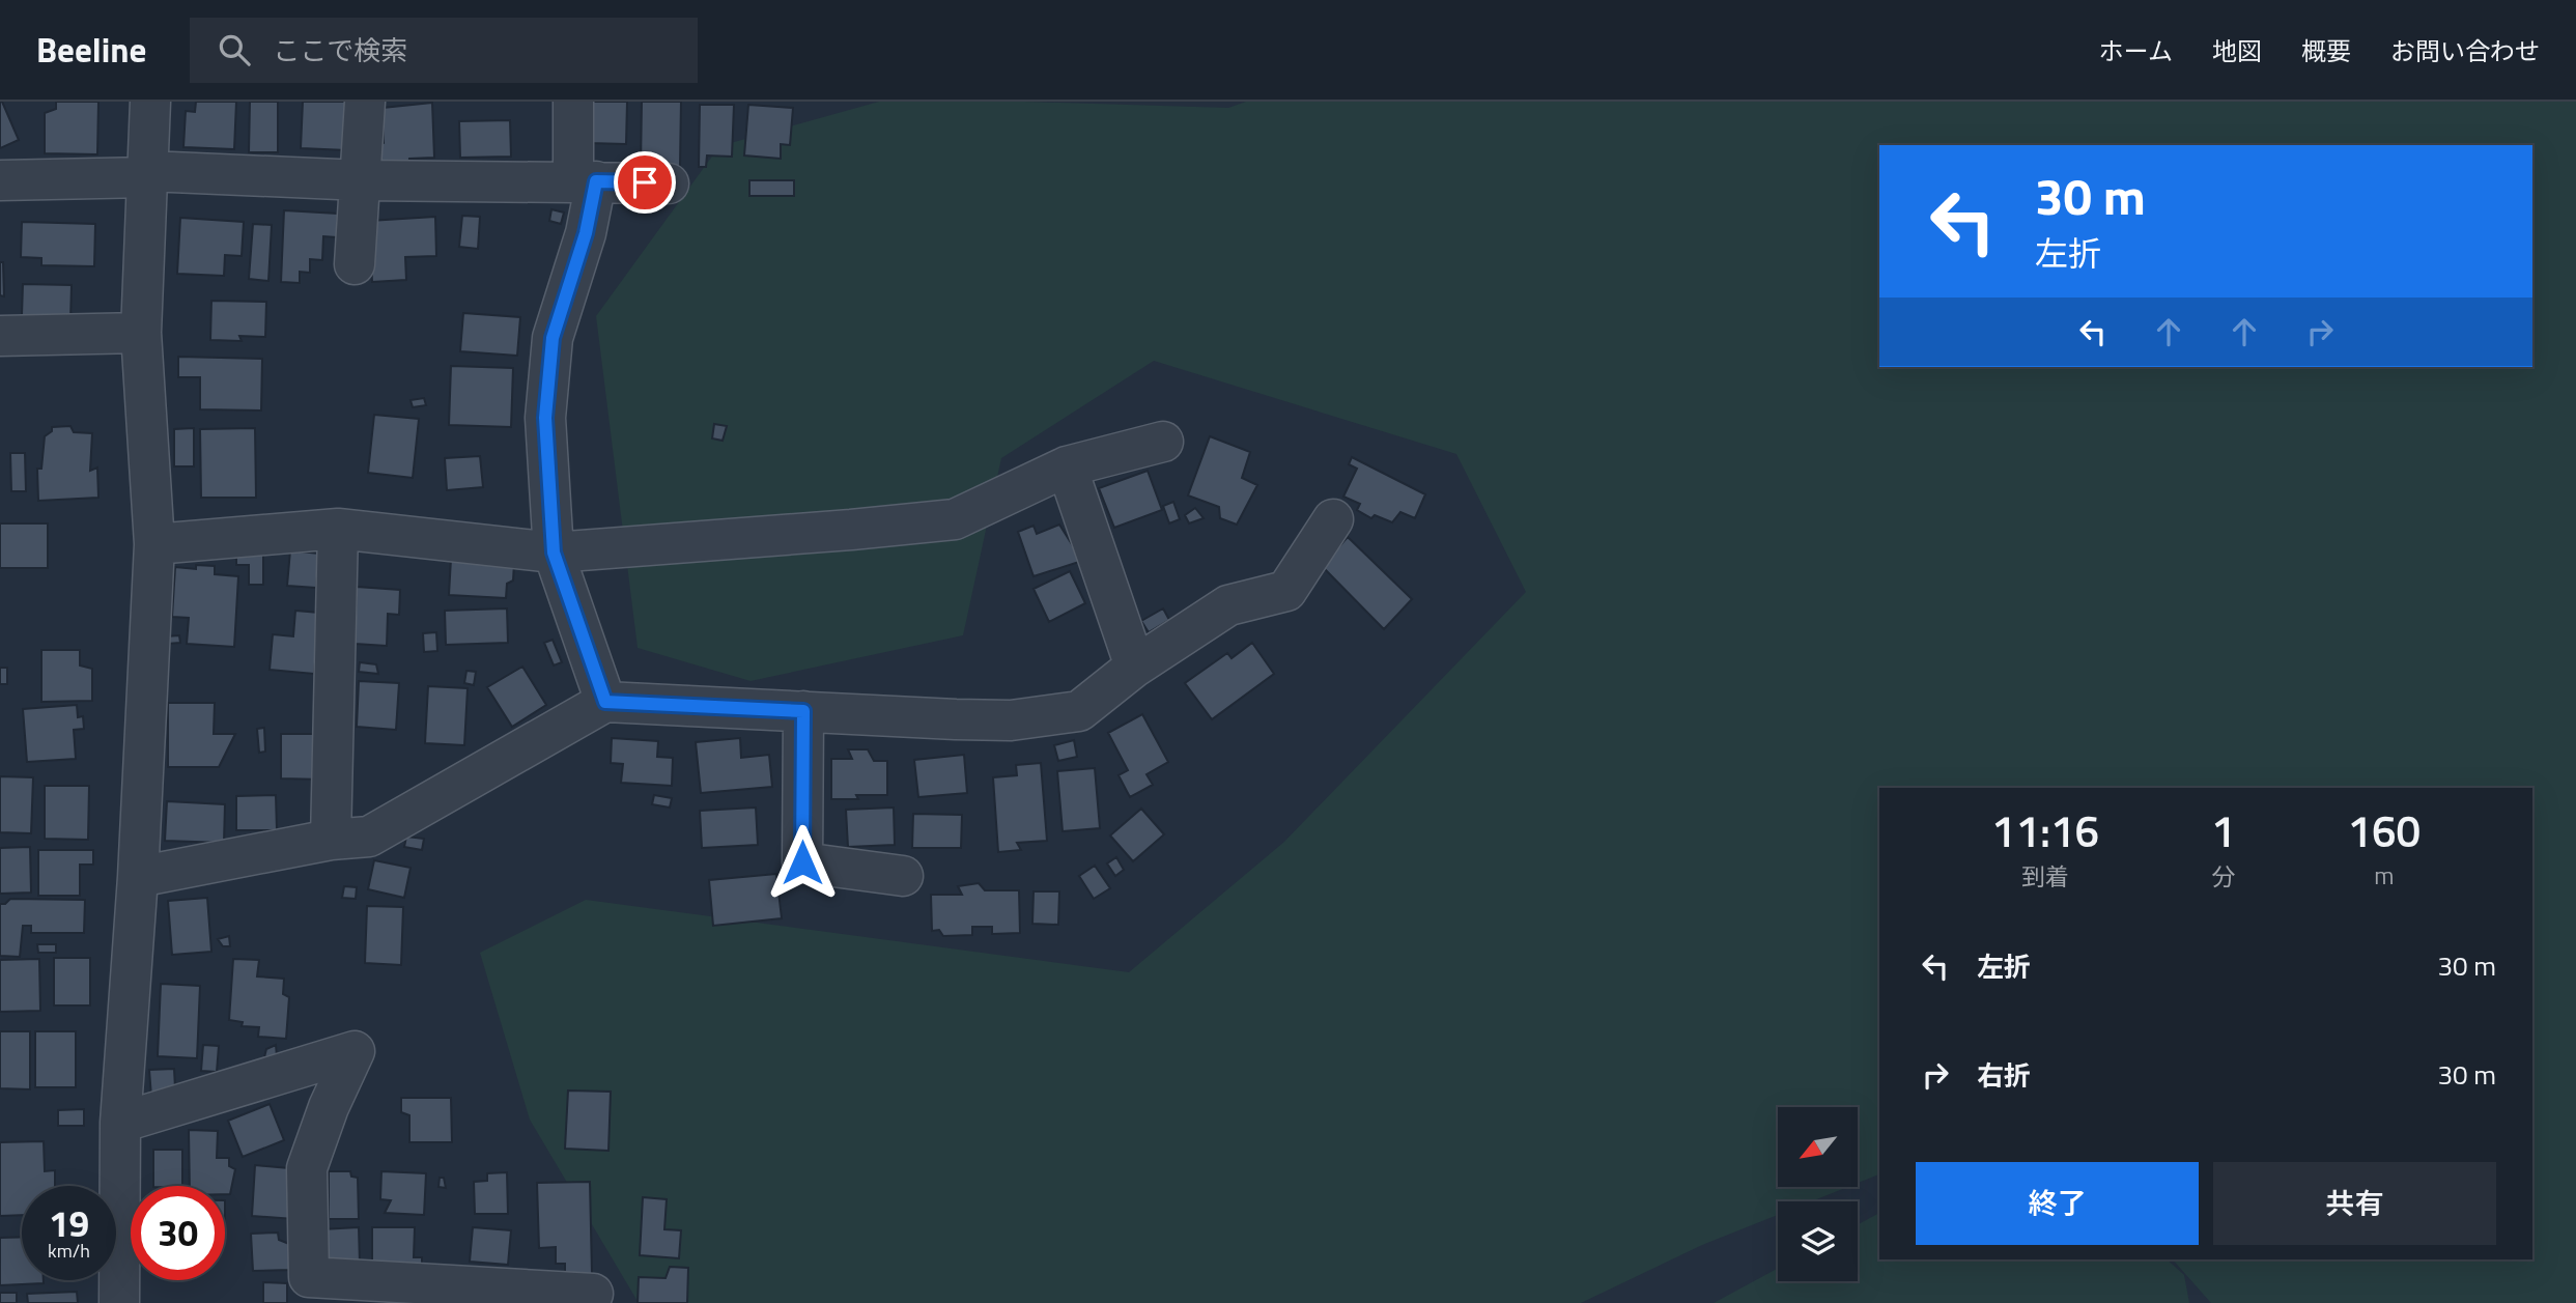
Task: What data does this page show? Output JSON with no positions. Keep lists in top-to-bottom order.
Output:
{
  "north": "bottom left",
  "page": {
    "header": "Beeline",
    "search": "ここで検索",
    "nav": [
      "ホーム",
      "地図",
      "概要",
      "お問い合わせ"
    ],
    "turn": ["30 m", "左折"],
    "eta": [
      "11:16",
      "到着",
      "1",
      "分",
      "160",
      "m"
    ],
    "list": [
      {
        "name": "左折",
        "value": "30 m"
      },
      {
        "name": "右折",
        "value": "30 m"
      }
    ],
    "buttons": ["終了", "共有"],
    "speed": "19 km/h",
    "limit": "30"
  }
}
